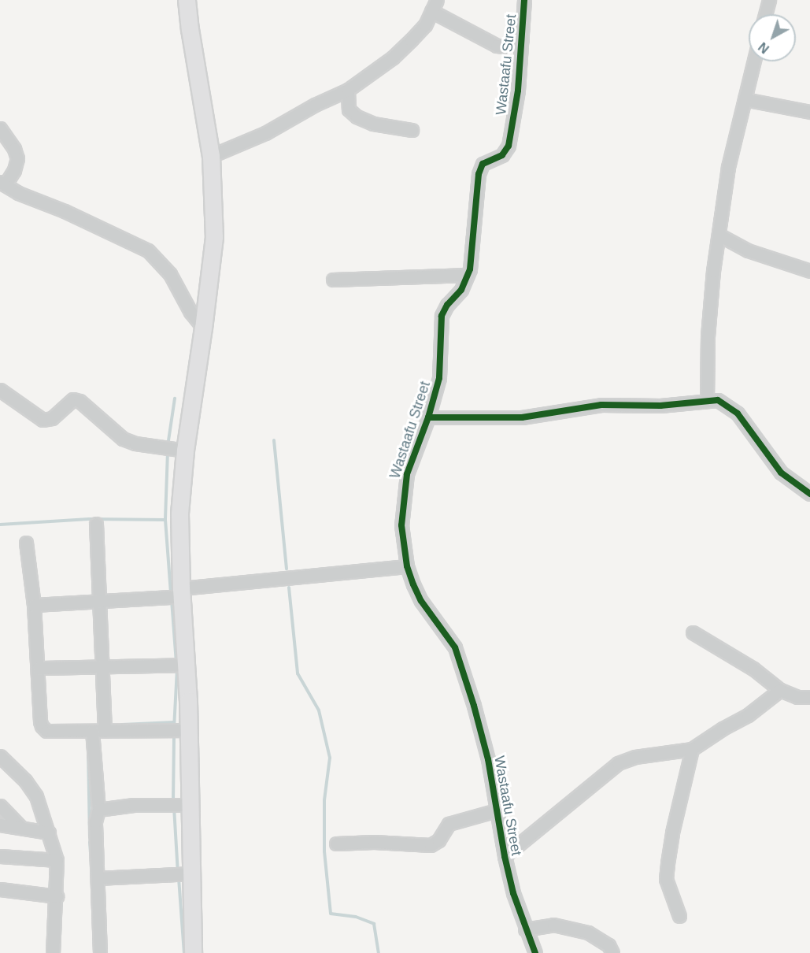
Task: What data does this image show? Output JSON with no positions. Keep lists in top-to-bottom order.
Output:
{
  "streets": {
    "street": ["Wastaafu Street"]
  },
  "north": "bottom left"
}
